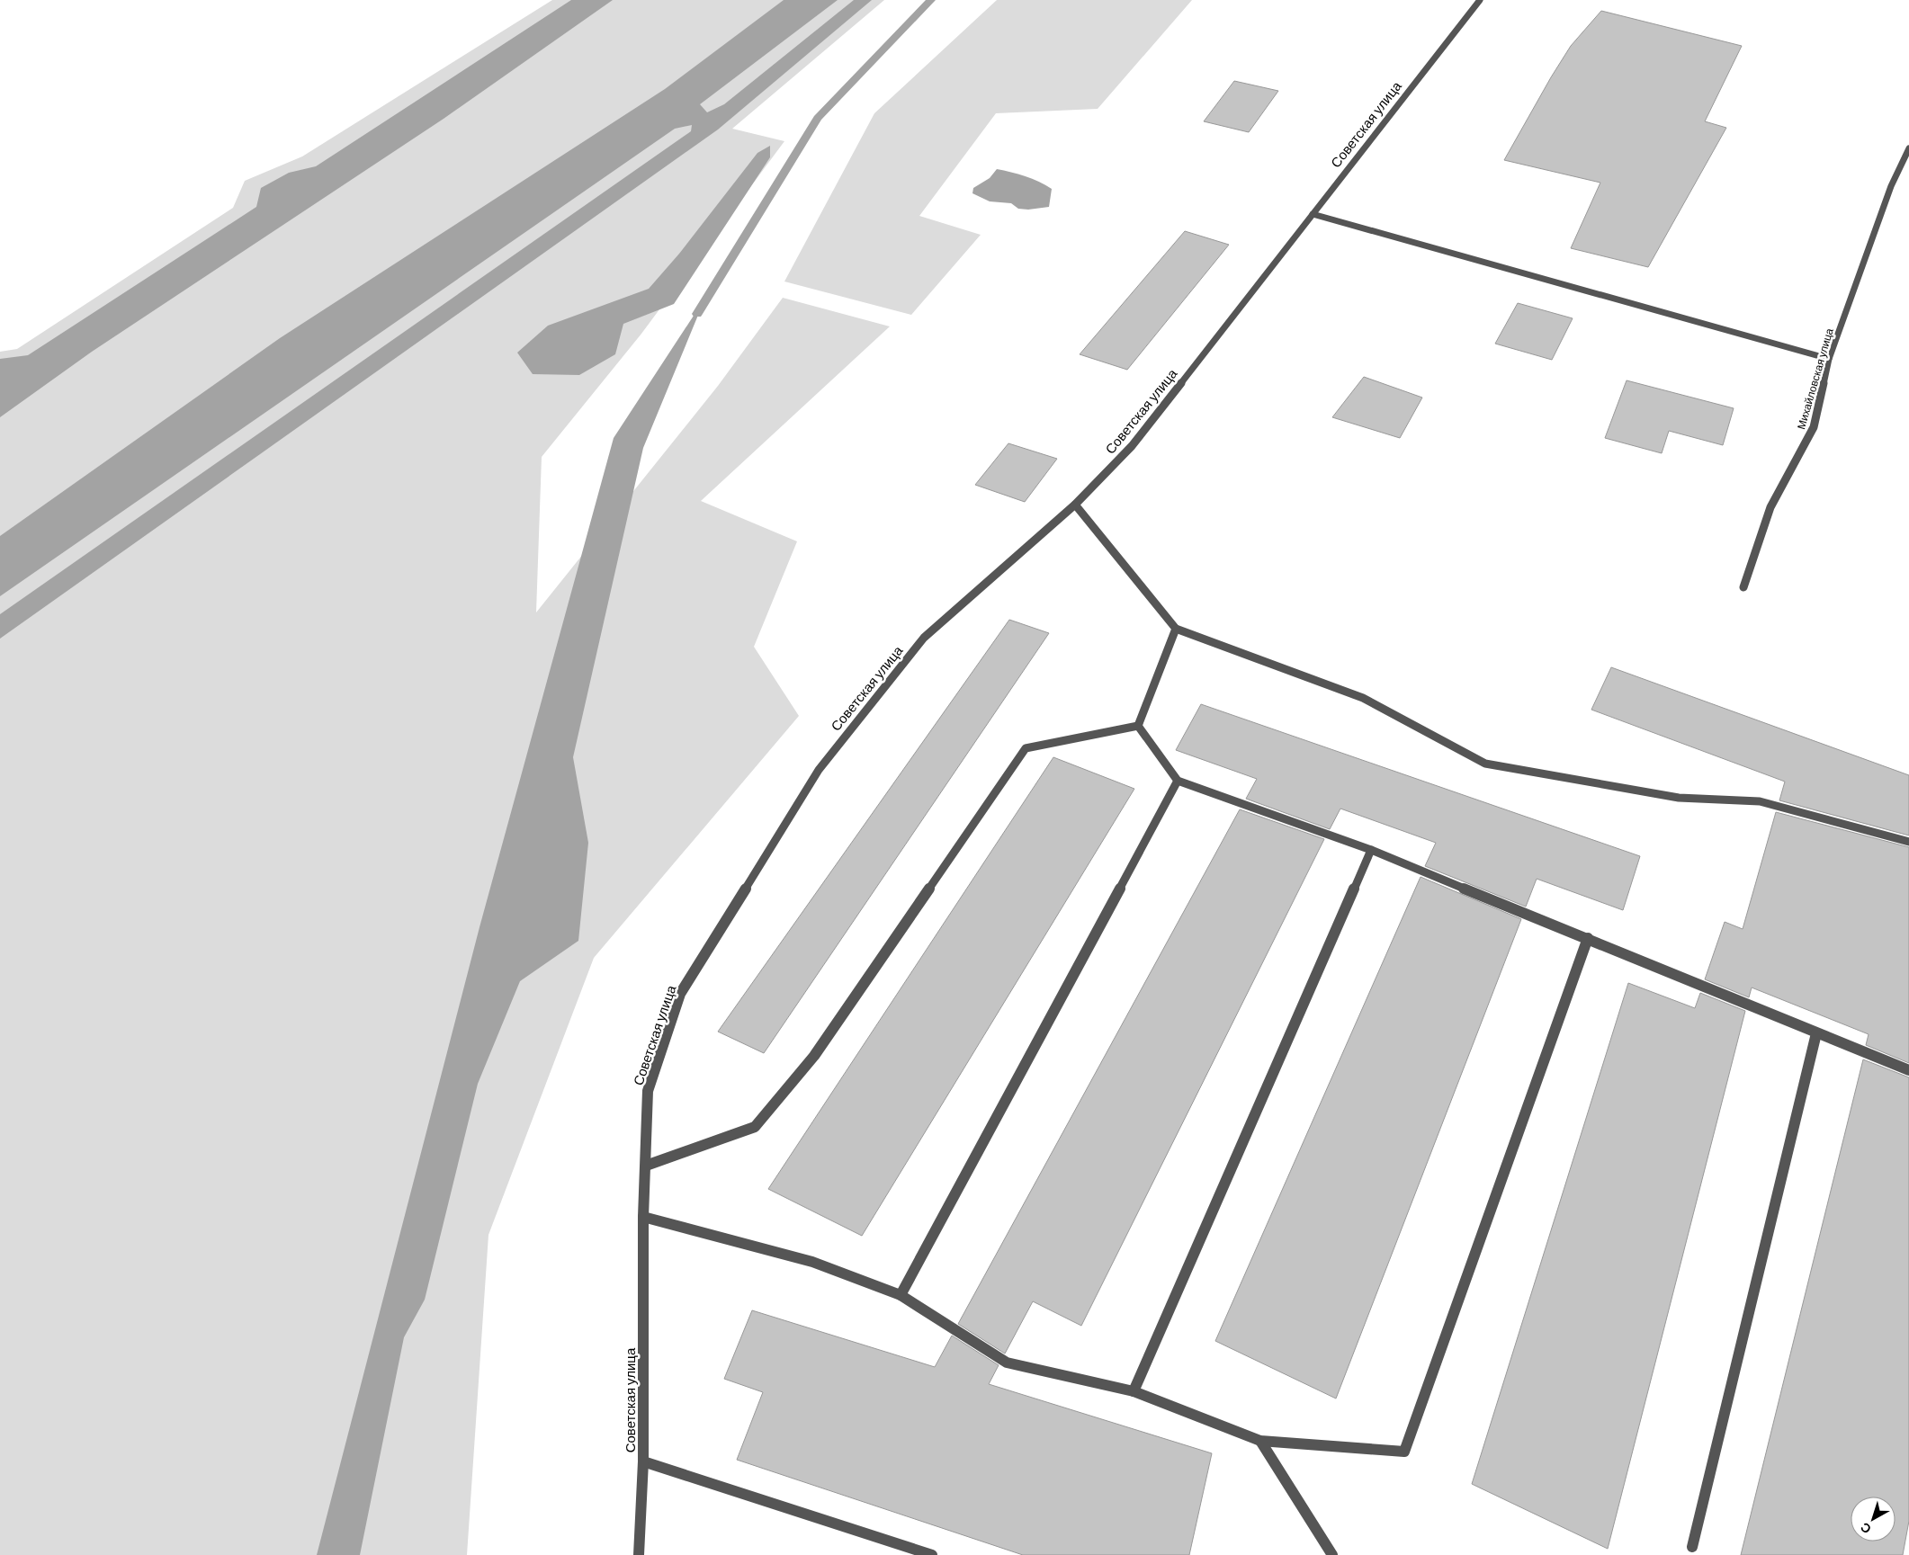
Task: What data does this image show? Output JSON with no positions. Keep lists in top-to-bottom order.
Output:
{
  "streets": {
    "street": ["Советская улица", "Михайловская улица"]
  },
  "north": "bottom left"
}
